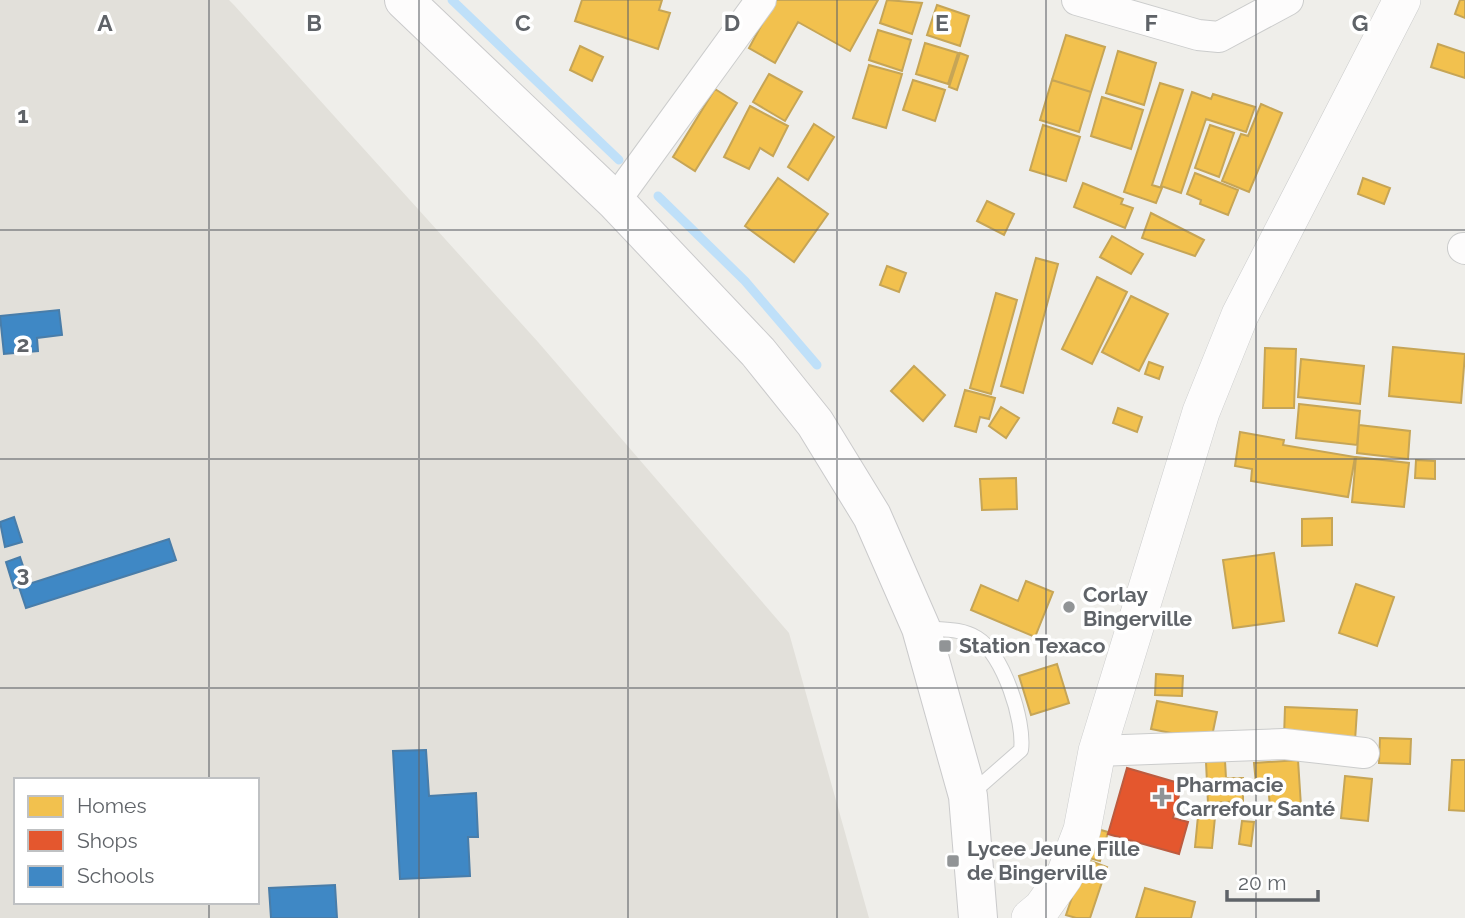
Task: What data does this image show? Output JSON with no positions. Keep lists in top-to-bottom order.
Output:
{
  "places": {
    "other": ["Corlay Bingerville"],
    "transit": ["Station Texaco", "Lycee Jeune Fille de Bingerville"],
    "health": ["Pharmacie Carrefour Santé"]
  },
  "legend": ["Homes", "Shops", "Schools"],
  "scale_bar": "20 m",
  "grid": {
    "columns": [
      "A",
      "B",
      "C",
      "D",
      "E",
      "F",
      "G"
    ],
    "rows": ["1", "2", "3"]
  }
}
